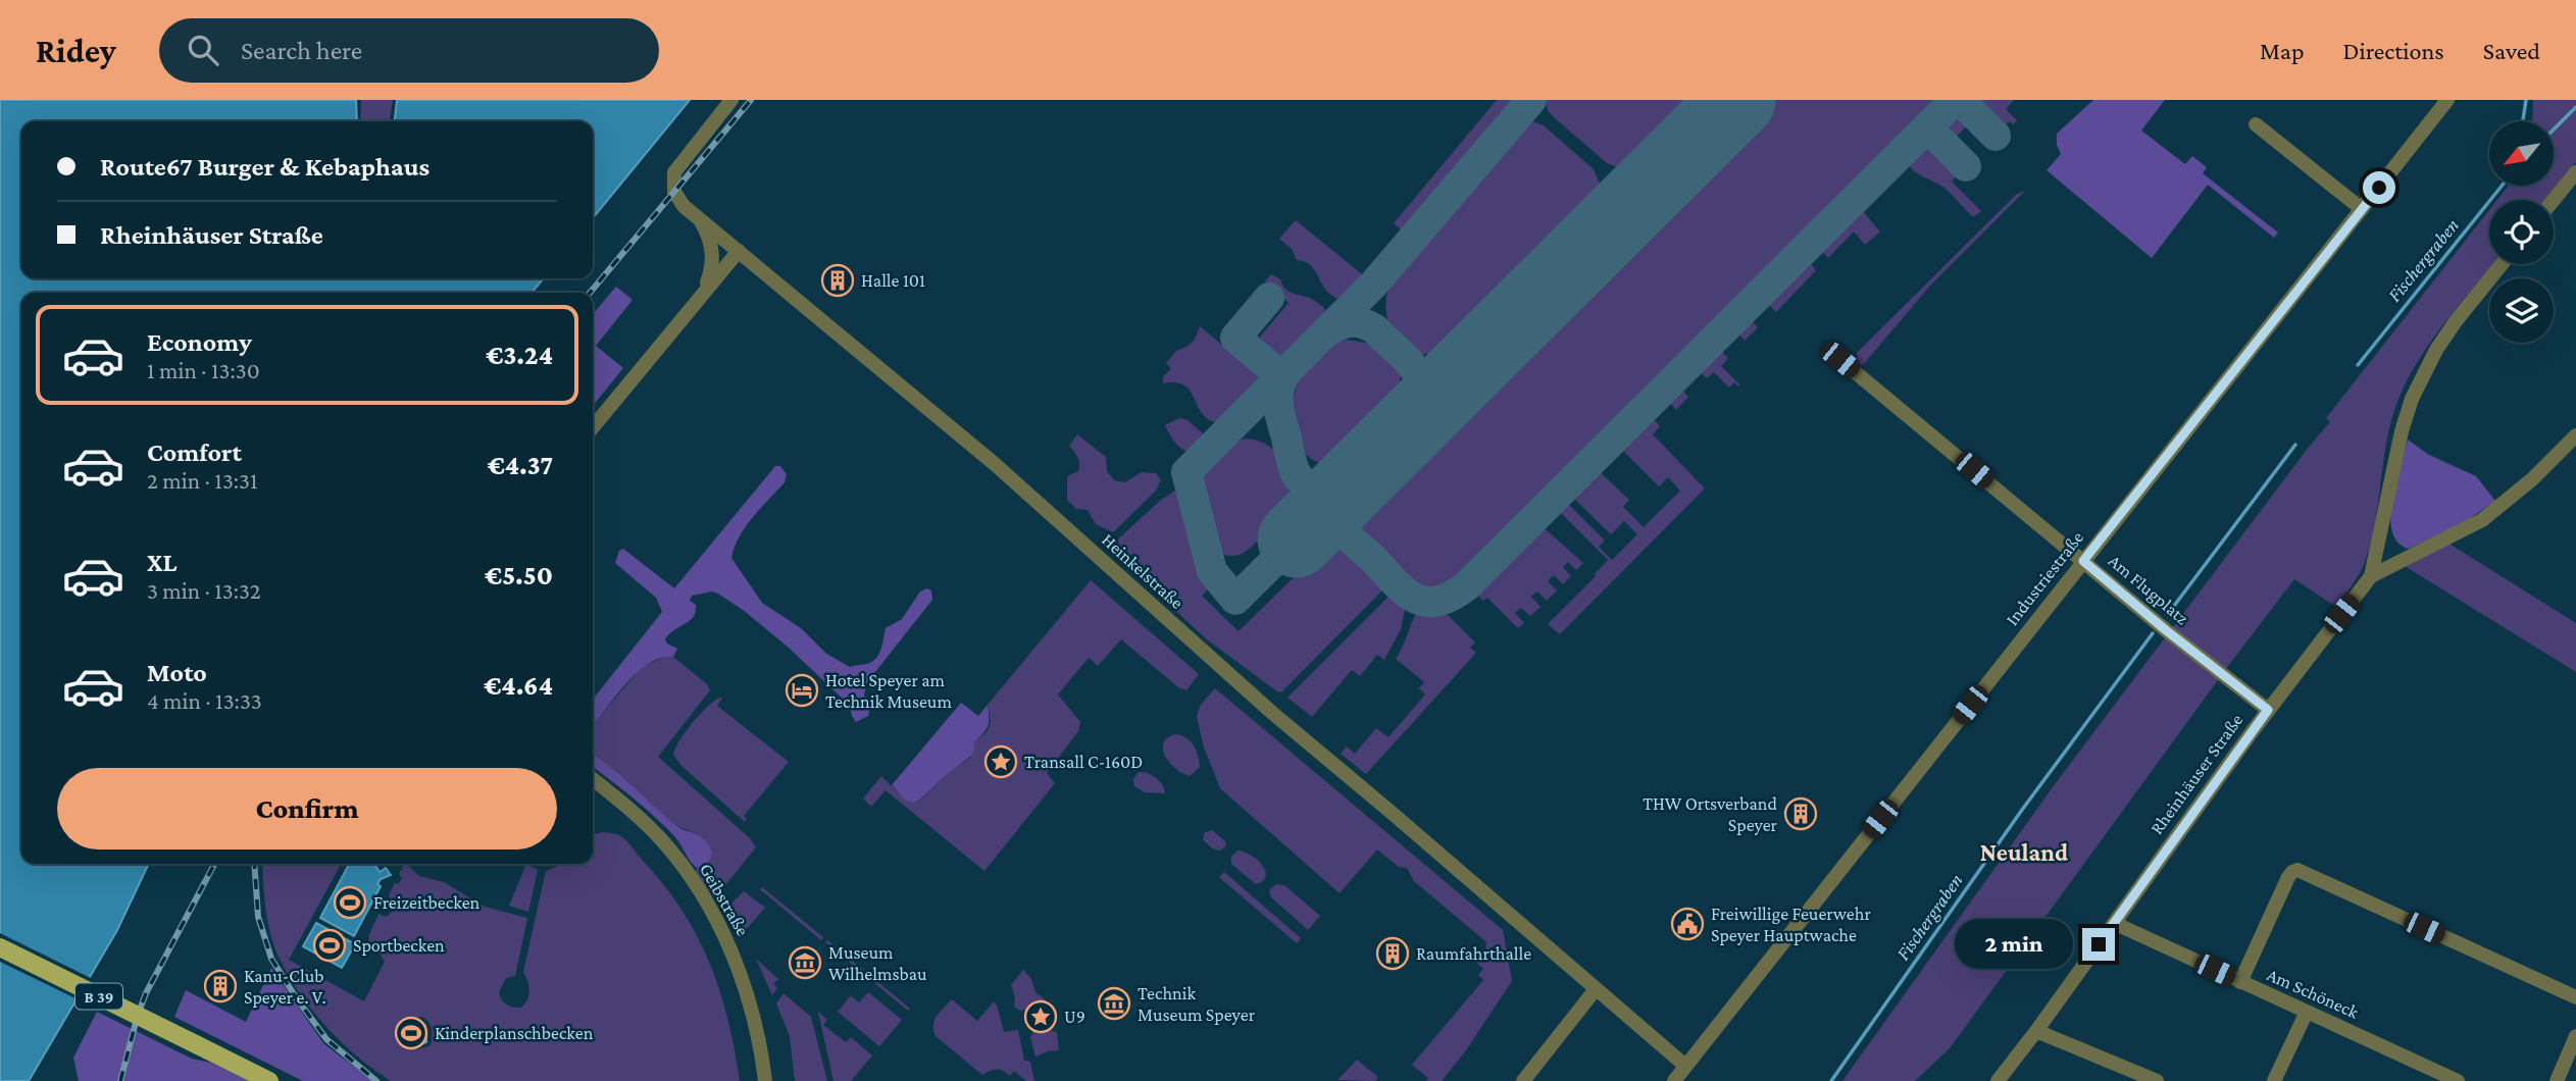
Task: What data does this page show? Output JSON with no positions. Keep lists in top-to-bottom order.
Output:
{
  "streets": {
    "main road": ["B 39"],
    "street": [
      "Heinkelstraße",
      "Industriestraße",
      "Am Flugplatz",
      "Rheinhäuser Straße",
      "Geibstraße",
      "Am Schöneck"
    ]
  },
  "crossings": [
    ["Heinkelstraße", "Industriestraße"],
    ["Industriestraße", "Am Flugplatz"],
    ["Am Flugplatz", "Rheinhäuser Straße"],
    ["Rheinhäuser Straße", "Am Schöneck"]
  ],
  "districts": ["Neuland"],
  "water": ["Fischergraben"],
  "places": {
    "building": [
      "Halle 101",
      "THW Ortsverband Speyer",
      "Raumfahrthalle",
      "Kanu-Club Speyer e. V."
    ],
    "hotel": ["Hotel Speyer am Technik Museum"],
    "place": ["Transall C-160D", "U9"],
    "sports": ["Freizeitbecken", "Sportbecken", "Kinderplanschbecken"],
    "public building": ["Freiwillige Feuerwehr Speyer Hauptwache"],
    "museum": ["Museum Wilhelmsbau", "Technik Museum Speyer"]
  },
  "north": "bottom left",
  "page": {
    "header": "Ridey",
    "search": "Search here",
    "nav": ["Map", "Directions", "Saved"],
    "banner": ["Route67 Burger & Kebaphaus", "Rheinhäuser Straße"],
    "list": [
      {
        "name": "Economy",
        "note": "1 min · 13:30",
        "value": "€3.24"
      },
      {
        "name": "Comfort",
        "note": "2 min · 13:31",
        "value": "€4.37"
      },
      {
        "name": "XL",
        "note": "3 min · 13:32",
        "value": "€5.50"
      },
      {
        "name": "Moto",
        "note": "4 min · 13:33",
        "value": "€4.64"
      }
    ],
    "buttons": "Confirm",
    "bubble": "2 min"
  }
}
